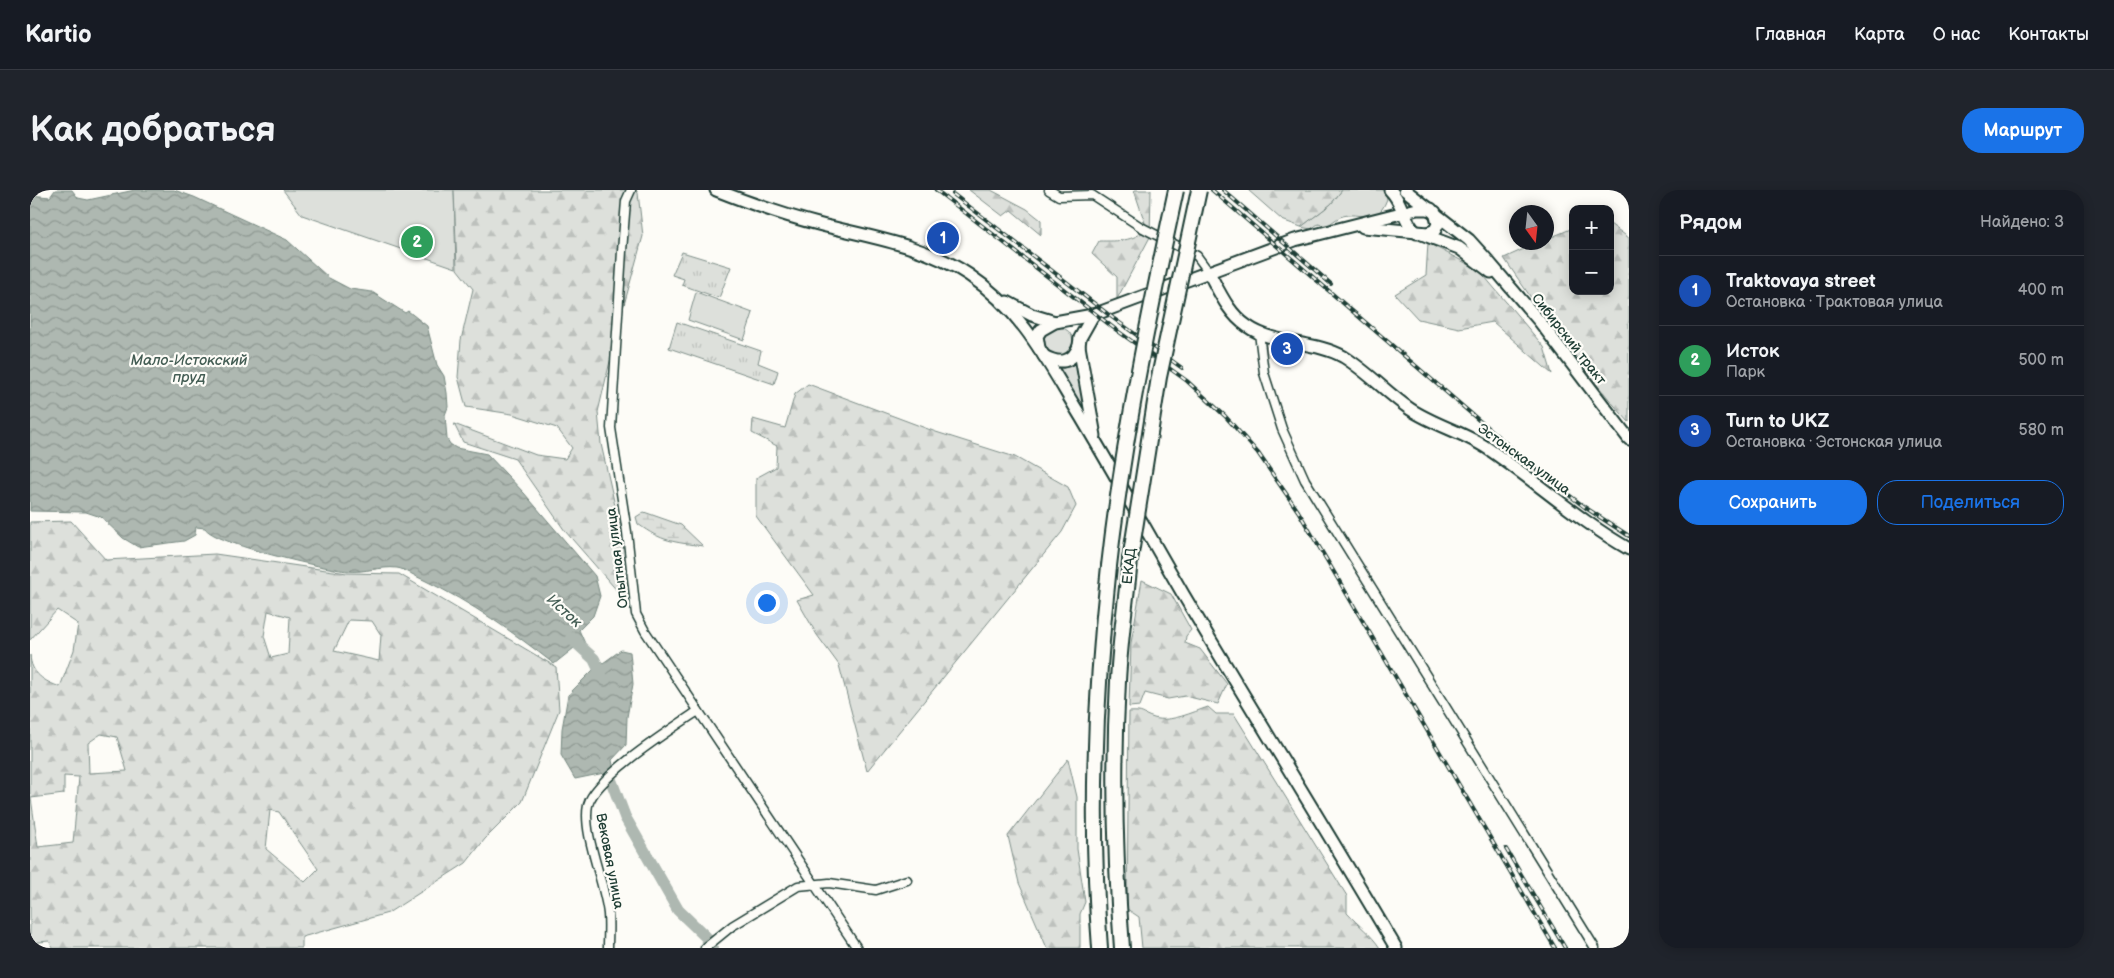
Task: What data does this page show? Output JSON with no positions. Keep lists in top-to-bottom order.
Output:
{
  "streets": {
    "highway": ["ЕКАД"],
    "main road": ["Сибирский тракт", "Эстонская улица"],
    "street": ["Опытная улица", "Вековая улица"]
  },
  "crossings": [
    ["Опытная улица", "Вековая улица"]
  ],
  "water": ["Мало-Истокский пруд", "Исток"],
  "north": "bottom",
  "page": {
    "header": "Kartio",
    "nav": [
      "Главная",
      "Карта",
      "О нас",
      "Контакты"
    ],
    "buttons": [
      "Маршрут",
      ["Сохранить", "Поделиться"]
    ],
    "title": "Как добраться",
    "heading": ["Рядом", "Найдено: 3"],
    "map_buttons": ["+", "−"],
    "pins": ["1", "2", "3"],
    "list": [
      {
        "mark": "1",
        "name": "Traktovaya street",
        "note": "Остановка · Трактовая улица",
        "value": "400 m"
      },
      {
        "mark": "2",
        "name": "Исток",
        "note": "Парк",
        "value": "500 m"
      },
      {
        "mark": "3",
        "name": "Turn to UKZ",
        "note": "Остановка · Эстонская улица",
        "value": "580 m"
      }
    ]
  }
}
